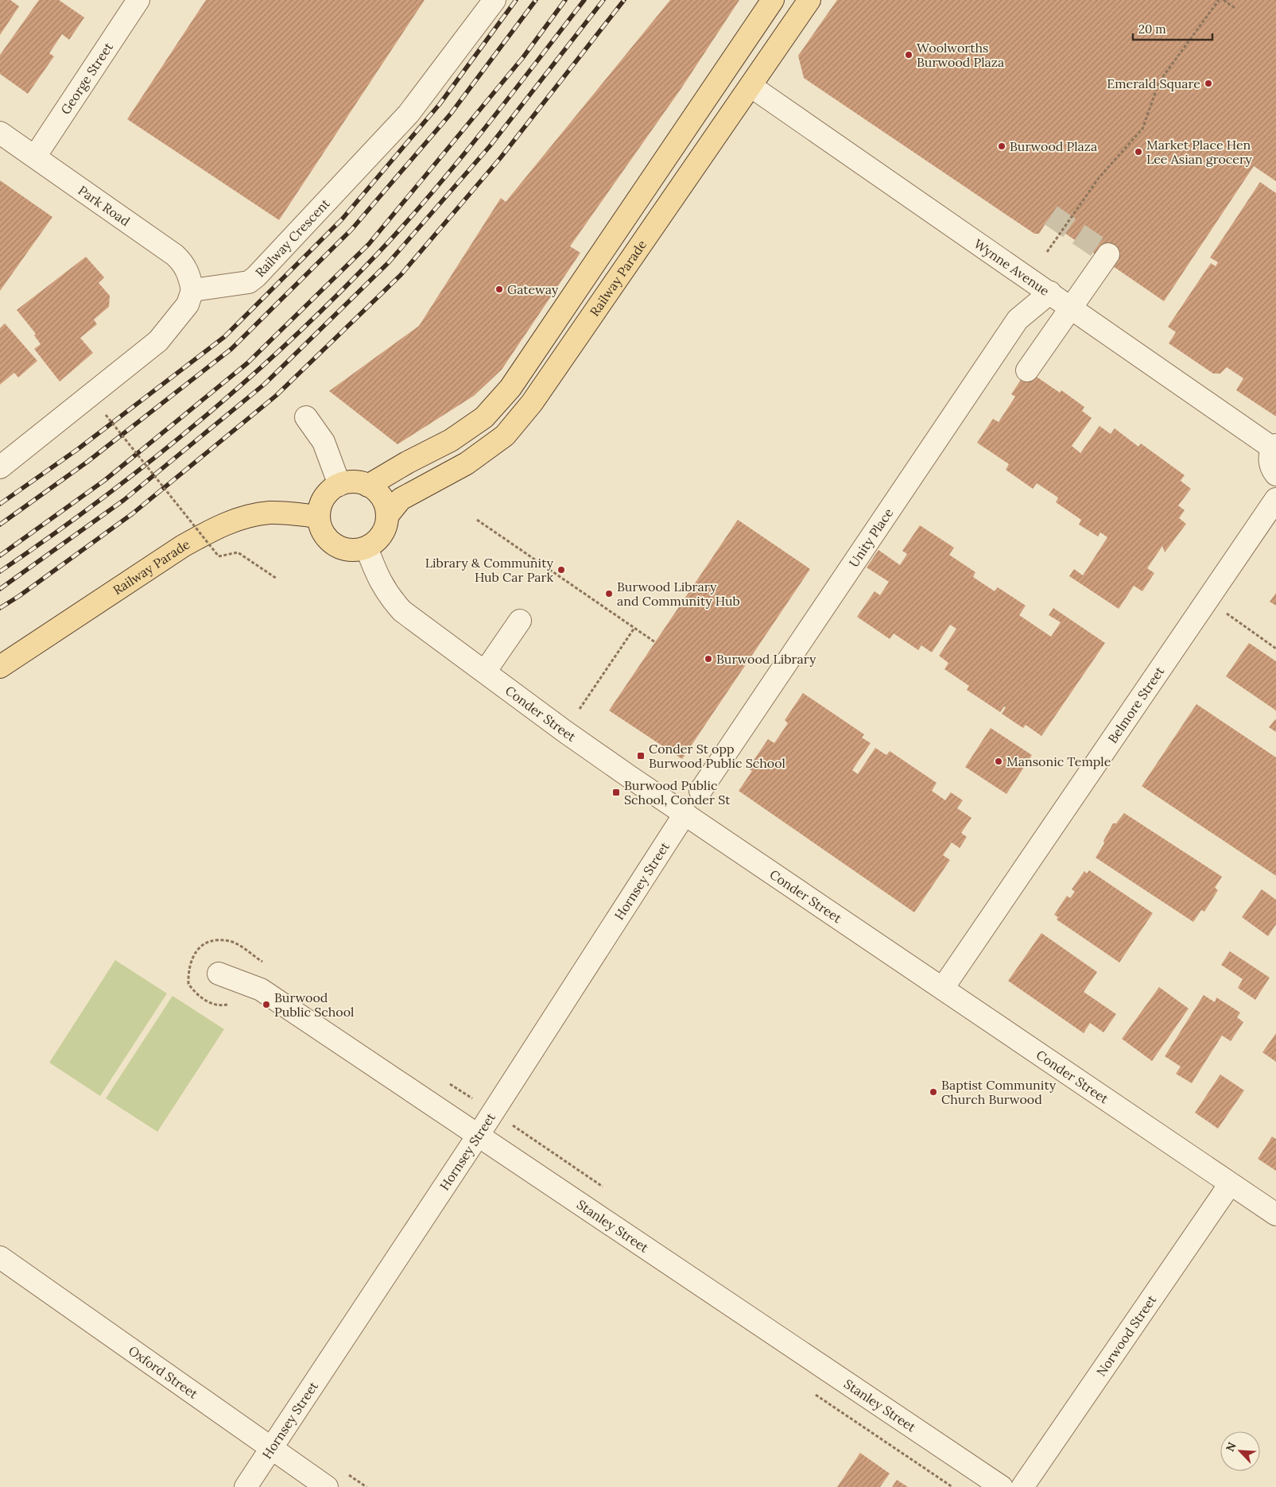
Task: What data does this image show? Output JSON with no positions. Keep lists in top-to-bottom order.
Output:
{
  "streets": {
    "main road": ["Railway Parade"],
    "street": [
      "George Street",
      "Park Road",
      "Railway Crescent",
      "Wynne Avenue",
      "Unity Place",
      "Belmore Street",
      "Conder Street",
      "Hornsey Street",
      "Stanley Street",
      "Norwood Street",
      "Oxford Street"
    ]
  },
  "crossings": [
    ["George Street", "Park Road"],
    ["Park Road", "Railway Crescent"],
    ["Wynne Avenue", "Railway Parade"],
    ["Wynne Avenue", "Unity Place"],
    ["Railway Parade", "Conder Street"],
    ["Belmore Street", "Conder Street"],
    ["Conder Street", "Hornsey Street"],
    ["Conder Street", "Norwood Street"],
    ["Hornsey Street", "Stanley Street"],
    ["Hornsey Street", "Oxford Street"]
  ],
  "places": {
    "other": [
      "Woolworths Burwood Plaza",
      "Emerald Square",
      "Burwood Plaza",
      "Market Place Hen Lee Asian grocery",
      "Gateway",
      "Library & Community Hub Car Park",
      "Burwood Library and Community Hub",
      "Burwood Library",
      "Mansonic Temple",
      "Burwood Public School",
      "Baptist Community Church Burwood"
    ],
    "transit": ["Conder St opp Burwood Public School", "Burwood Public School, Conder St"]
  },
  "scale_bar": "20 m",
  "north": "top left"
}
